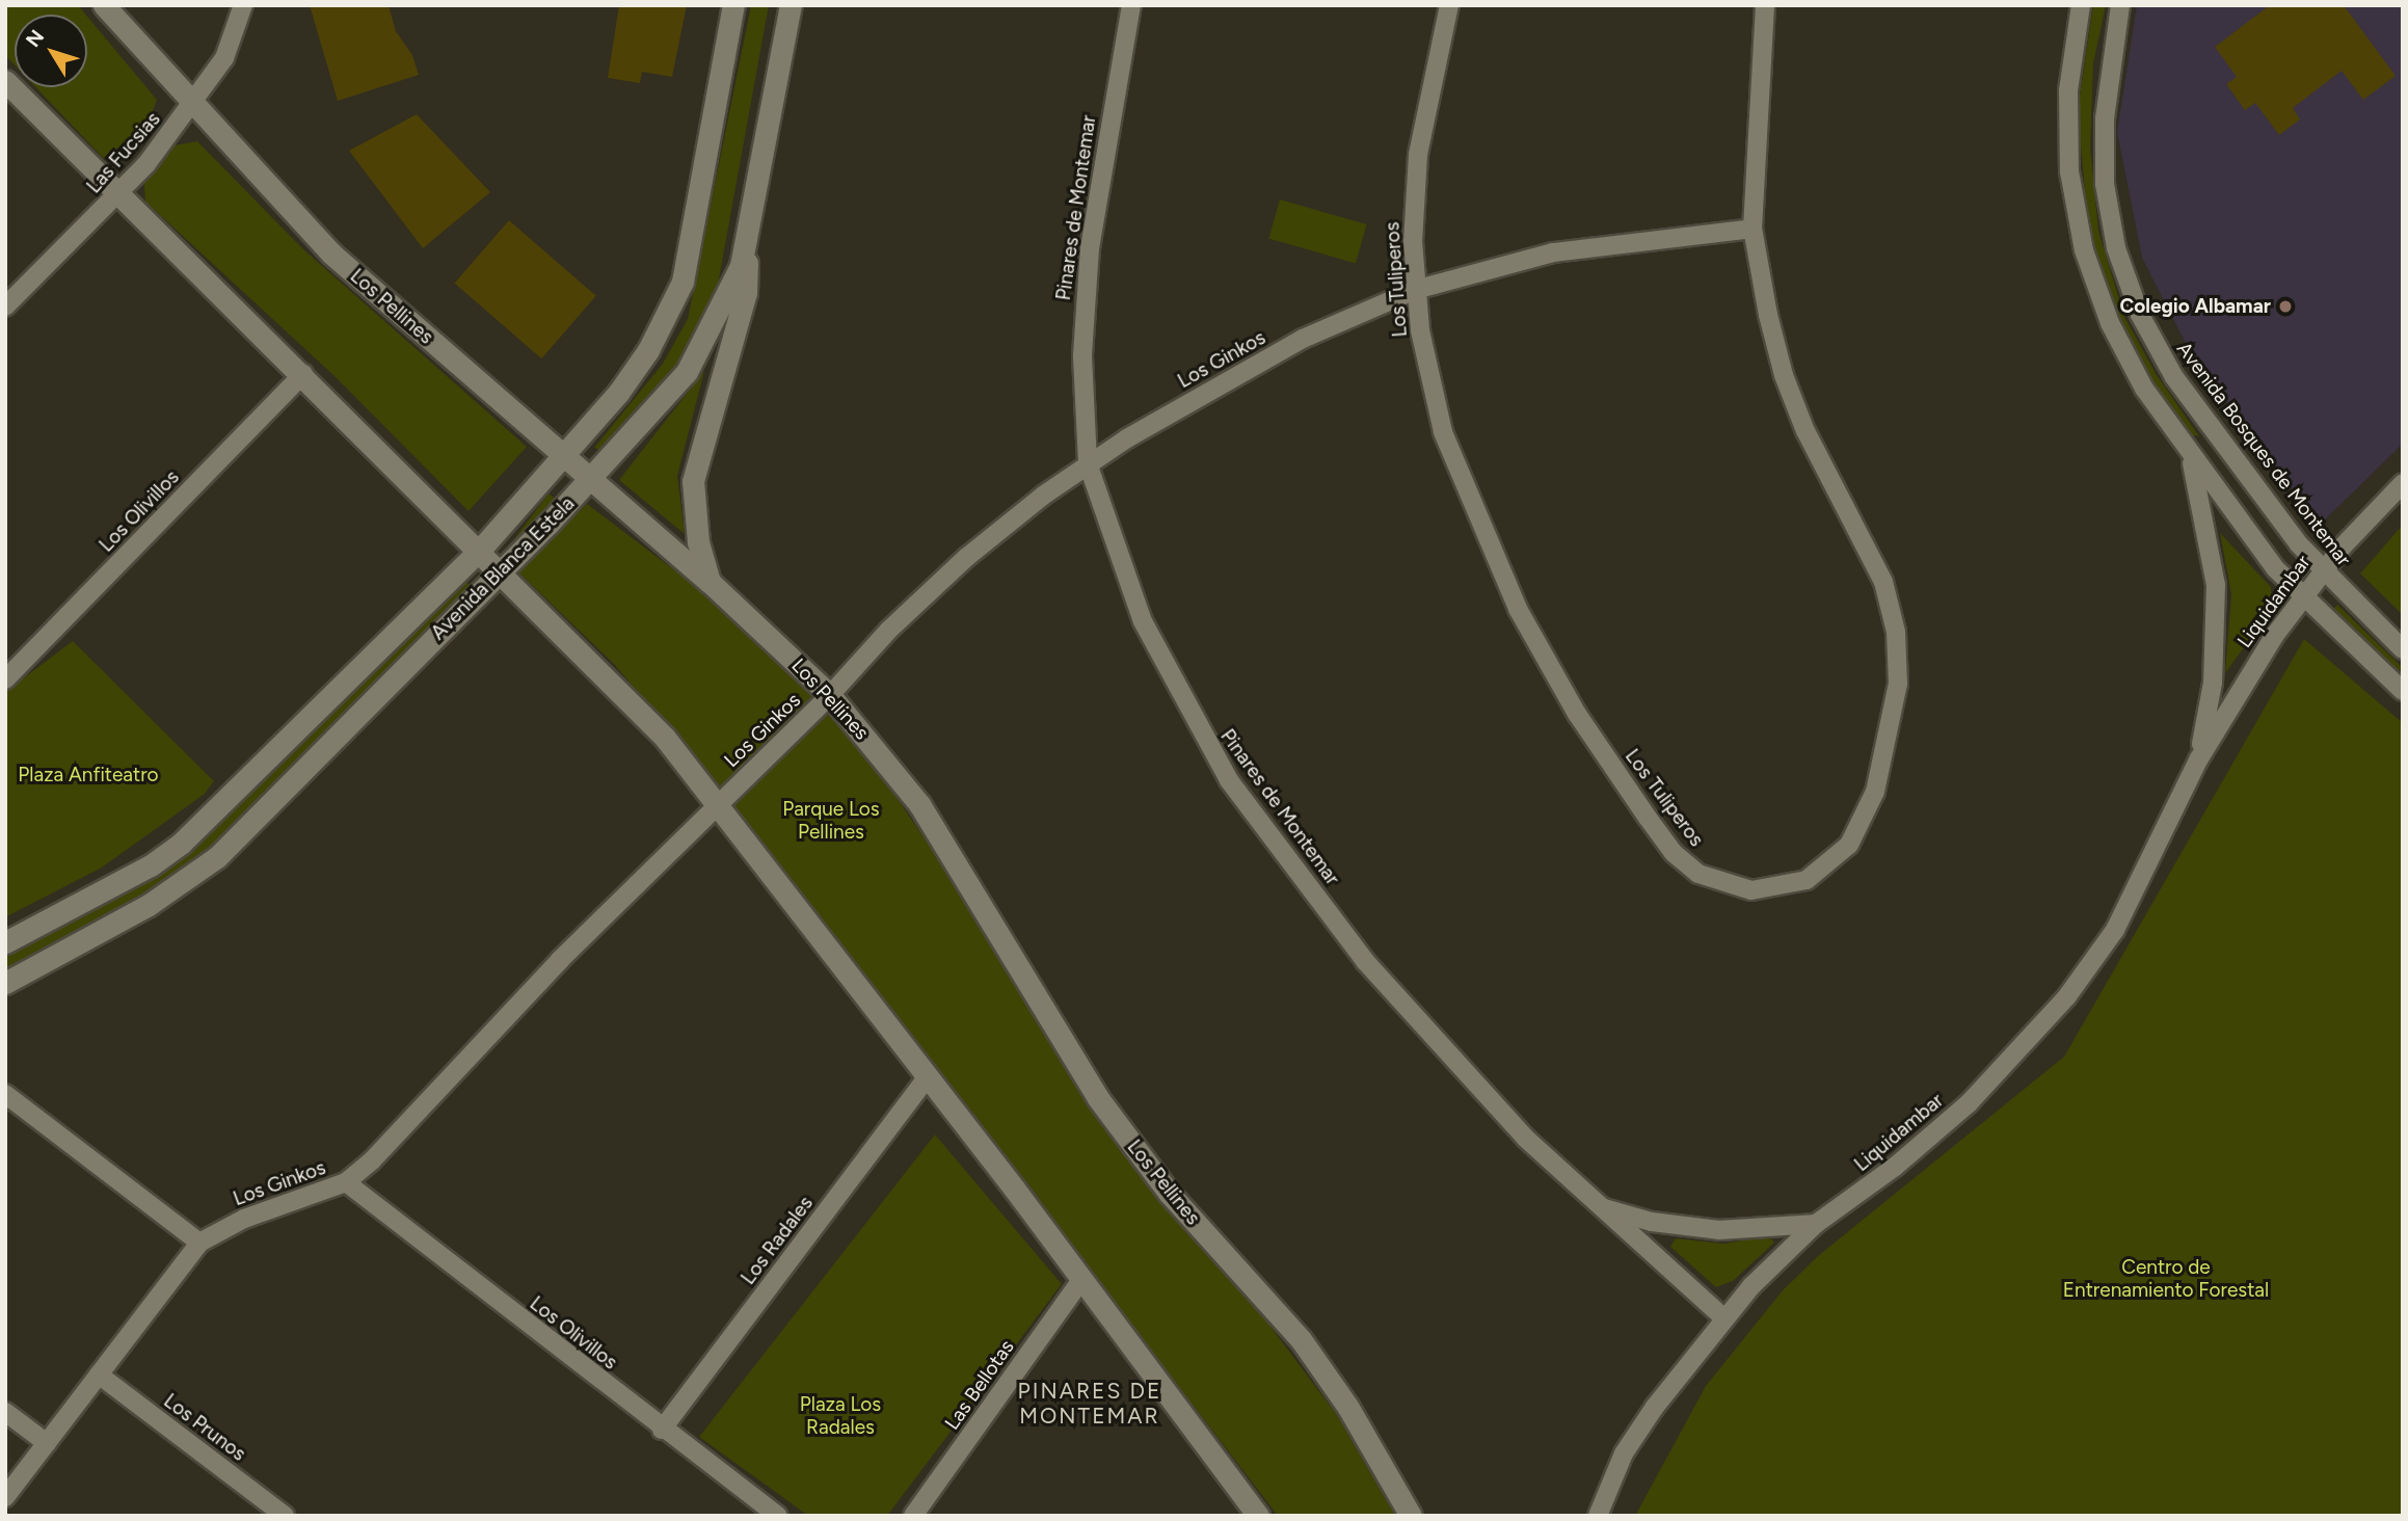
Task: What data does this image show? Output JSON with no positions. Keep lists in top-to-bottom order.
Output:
{
  "streets": {
    "main road": ["Los Pellines", "Avenida Blanca Estela"],
    "street": [
      "Las Fucsias",
      "Pinares de Montemar",
      "Los Tuliperos",
      "Los Ginkos",
      "Avenida Bosques de Montemar",
      "Los Olivillos",
      "Liquidambar",
      "Los Radales",
      "Las Bellotas",
      "Los Prunos"
    ]
  },
  "crossings": [
    ["Las Fucsias", "Los Pellines"],
    ["Pinares de Montemar", "Los Ginkos"],
    ["Pinares de Montemar", "Liquidambar"],
    ["Los Tuliperos", "Los Ginkos"],
    ["Los Pellines", "Los Ginkos"],
    ["Los Pellines", "Avenida Blanca Estela"],
    ["Los Ginkos", "Los Olivillos"],
    ["Los Ginkos", "Los Prunos"],
    ["Avenida Bosques de Montemar", "Liquidambar"],
    ["Los Olivillos", "Los Radales"]
  ],
  "districts": ["PINARES DE MONTEMAR"],
  "parks": [
    "Plaza Anfiteatro",
    "Parque Los Pellines",
    "Centro de Entrenamiento Forestal",
    "Plaza Los Radales"
  ],
  "places": ["Colegio Albamar"],
  "north": "top left"
}
